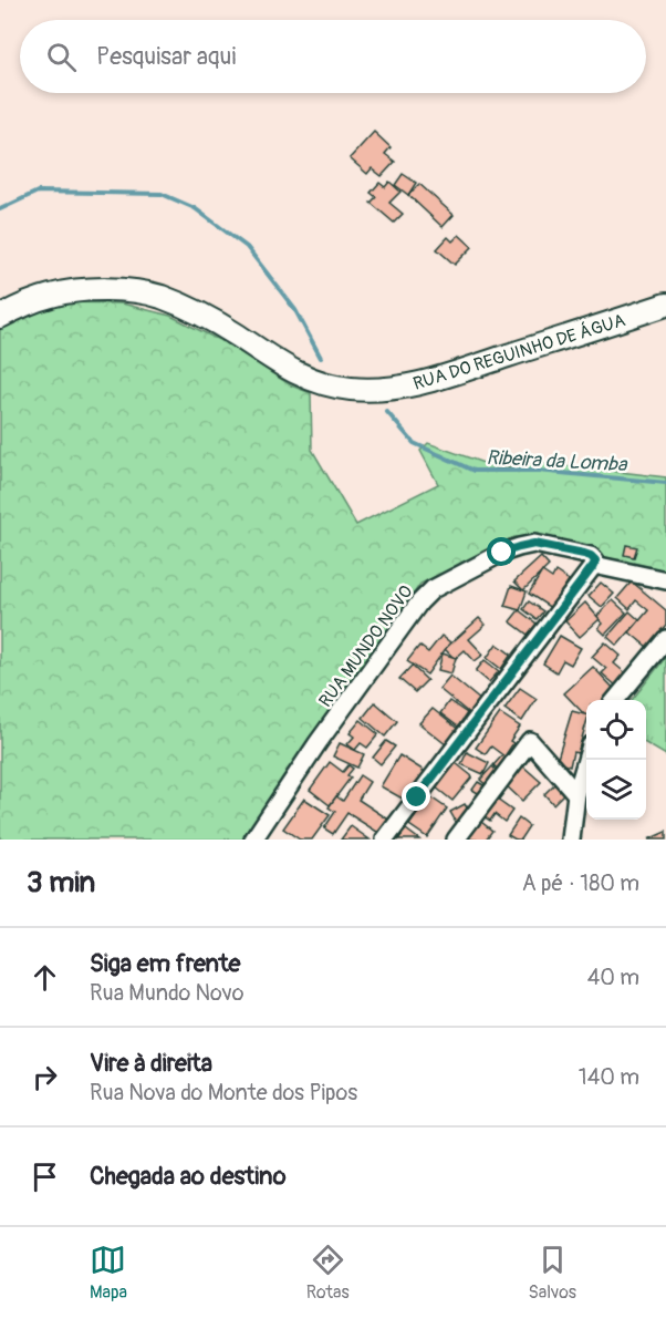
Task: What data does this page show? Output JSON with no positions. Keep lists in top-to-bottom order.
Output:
{
  "streets": {
    "street": ["RUA DO REGUINHO DE ÁGUA", "RUA MUNDO NOVO"]
  },
  "water": ["Ribeira da Lomba"],
  "page": {
    "search": "Pesquisar aqui",
    "heading": ["3 min", "A pé · 180 m"],
    "list": [
      ["Siga em frente", "Rua Mundo Novo", "40 m"],
      ["Vire à direita", "Rua Nova do Monte dos Pipos", "140 m"],
      "Chegada ao destino"
    ],
    "nav": ["Mapa", "Rotas", "Salvos"]
  }
}
